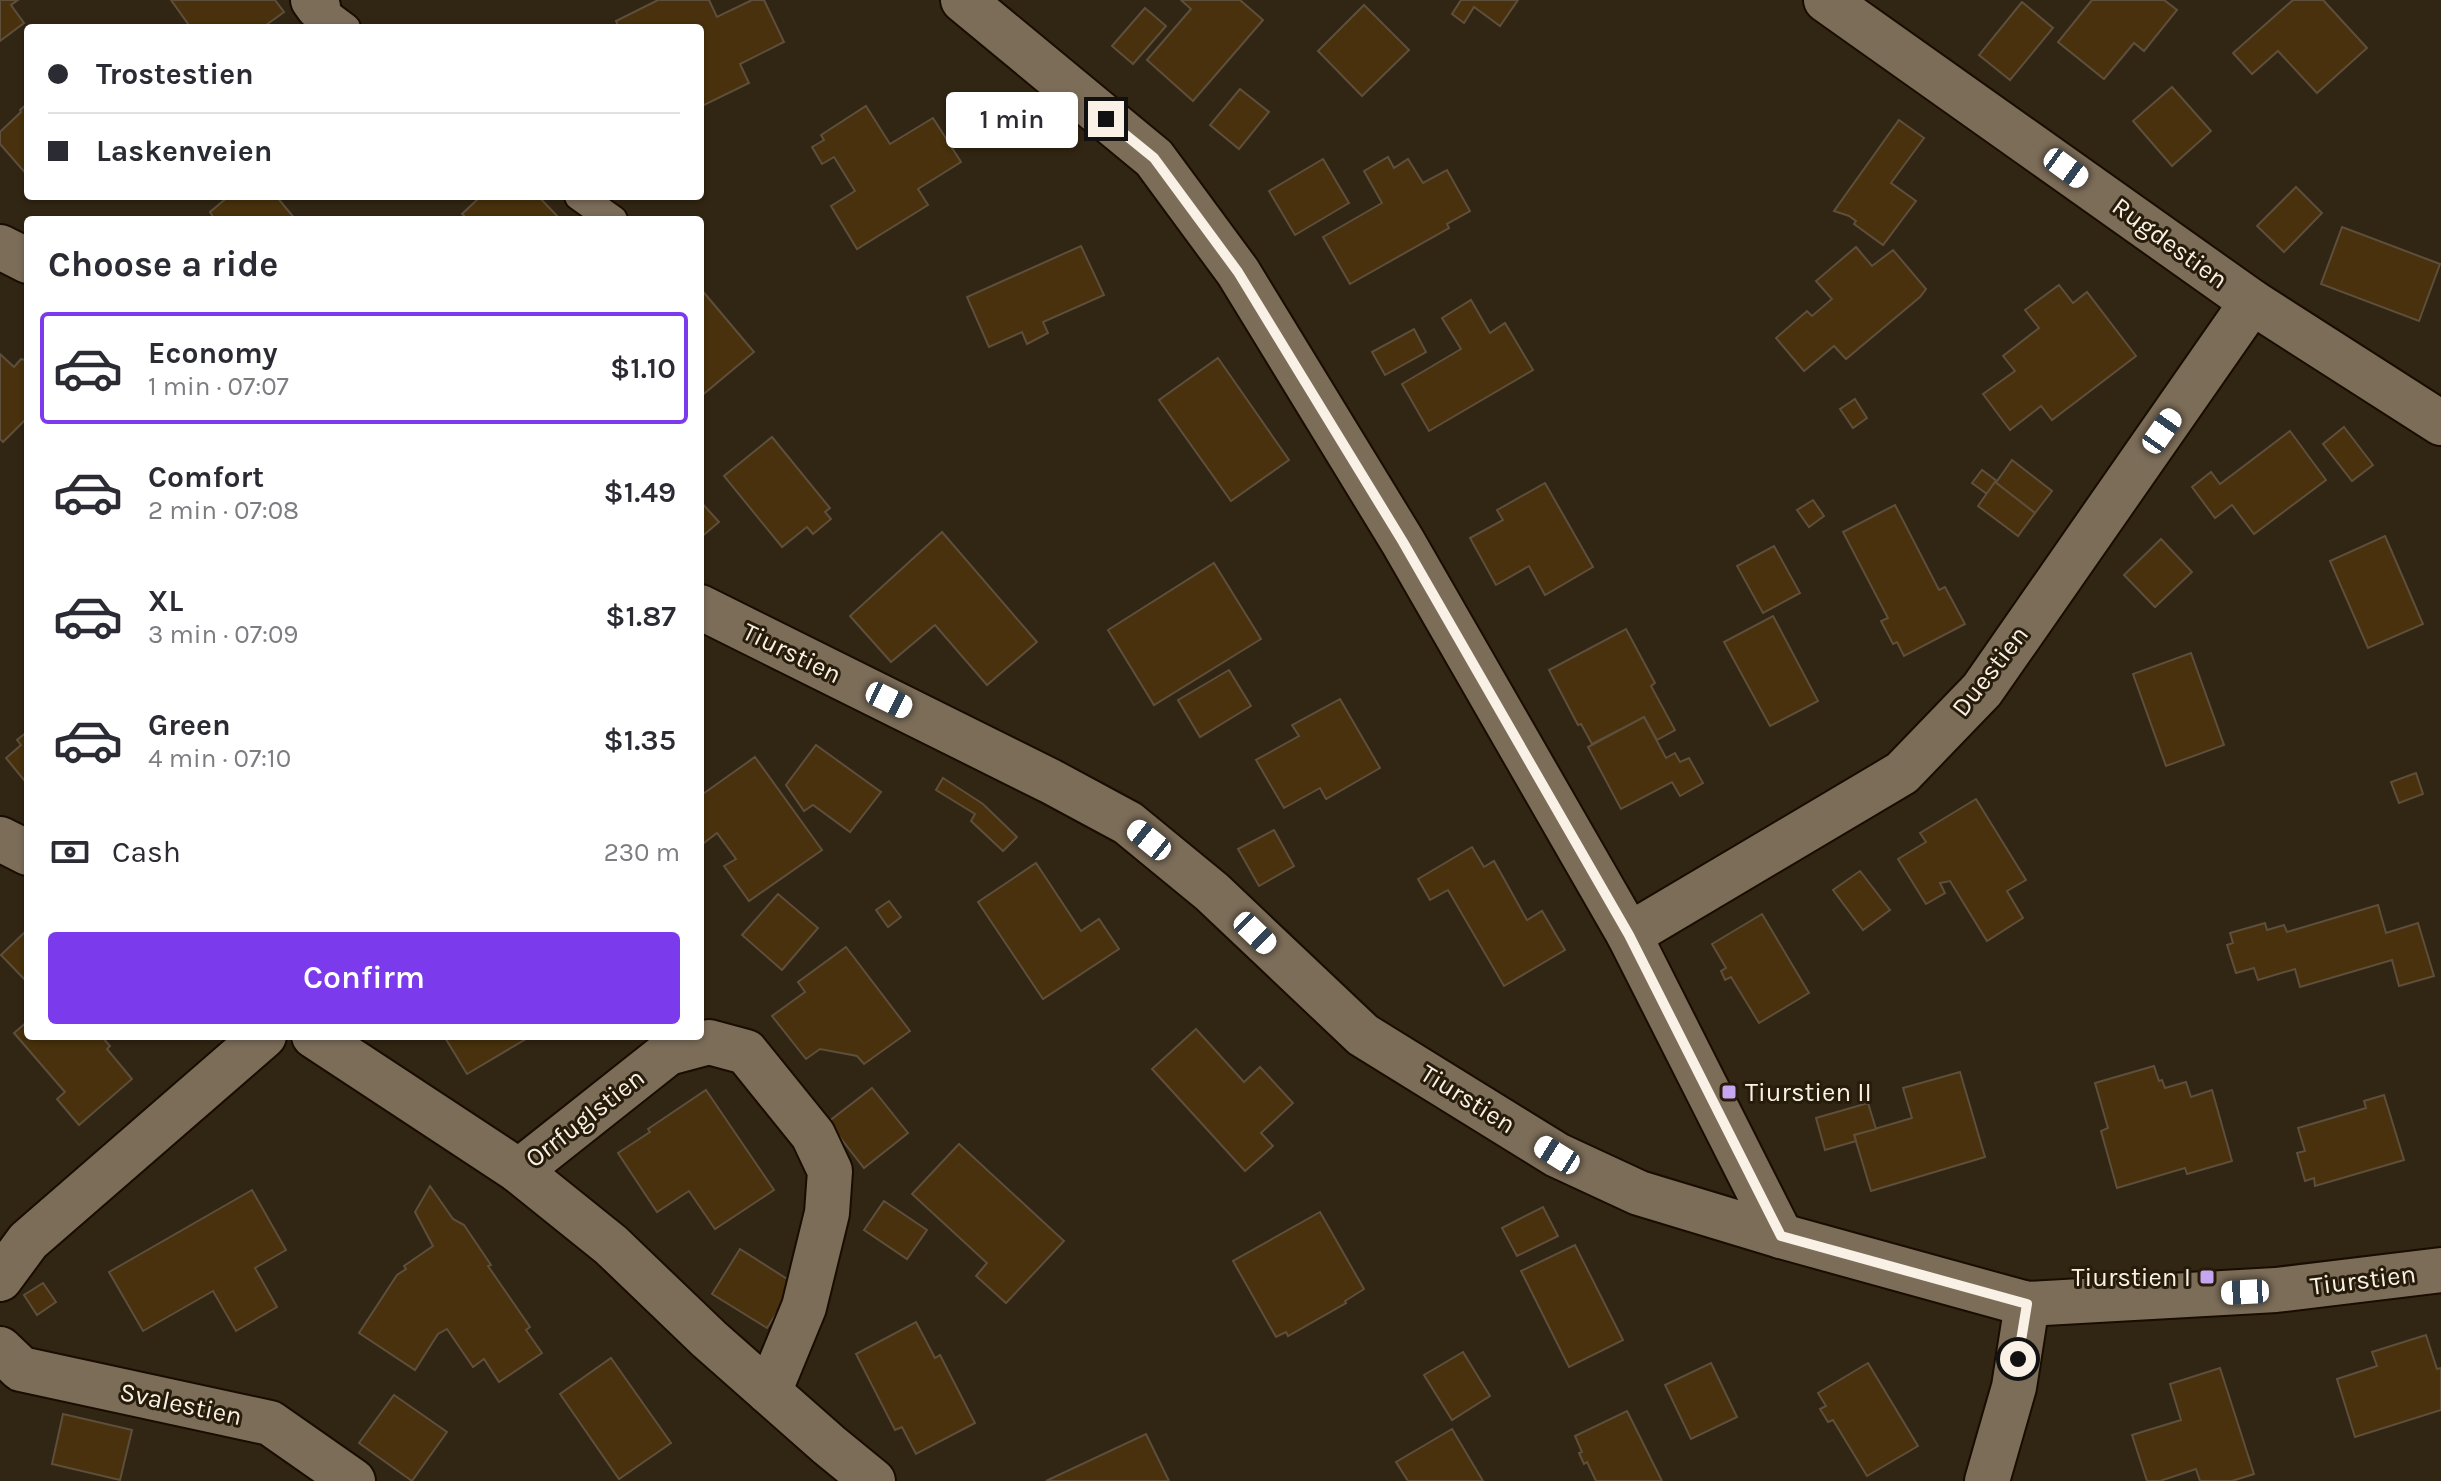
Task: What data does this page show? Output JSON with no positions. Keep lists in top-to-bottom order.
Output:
{
  "streets": {
    "street": [
      "Rugdestien",
      "Tiurstien",
      "Duestien",
      "Orrfuglstien",
      "Svalestien"
    ]
  },
  "crossings": [
    ["Rugdestien", "Duestien"]
  ],
  "places": {
    "transit": ["Tiurstien II", "Tiurstien I"]
  },
  "page": {
    "banner": ["Trostestien", "Laskenveien"],
    "bubble": "1 min",
    "heading": "Choose a ride",
    "list": [
      {
        "name": "Economy",
        "note": "1 min · 07:07",
        "value": "$1.10"
      },
      {
        "name": "Comfort",
        "note": "2 min · 07:08",
        "value": "$1.49"
      },
      {
        "name": "XL",
        "note": "3 min · 07:09",
        "value": "$1.87"
      },
      {
        "name": "Green",
        "note": "4 min · 07:10",
        "value": "$1.35"
      }
    ],
    "pay": ["Cash", "230 m"],
    "buttons": "Confirm"
  }
}
